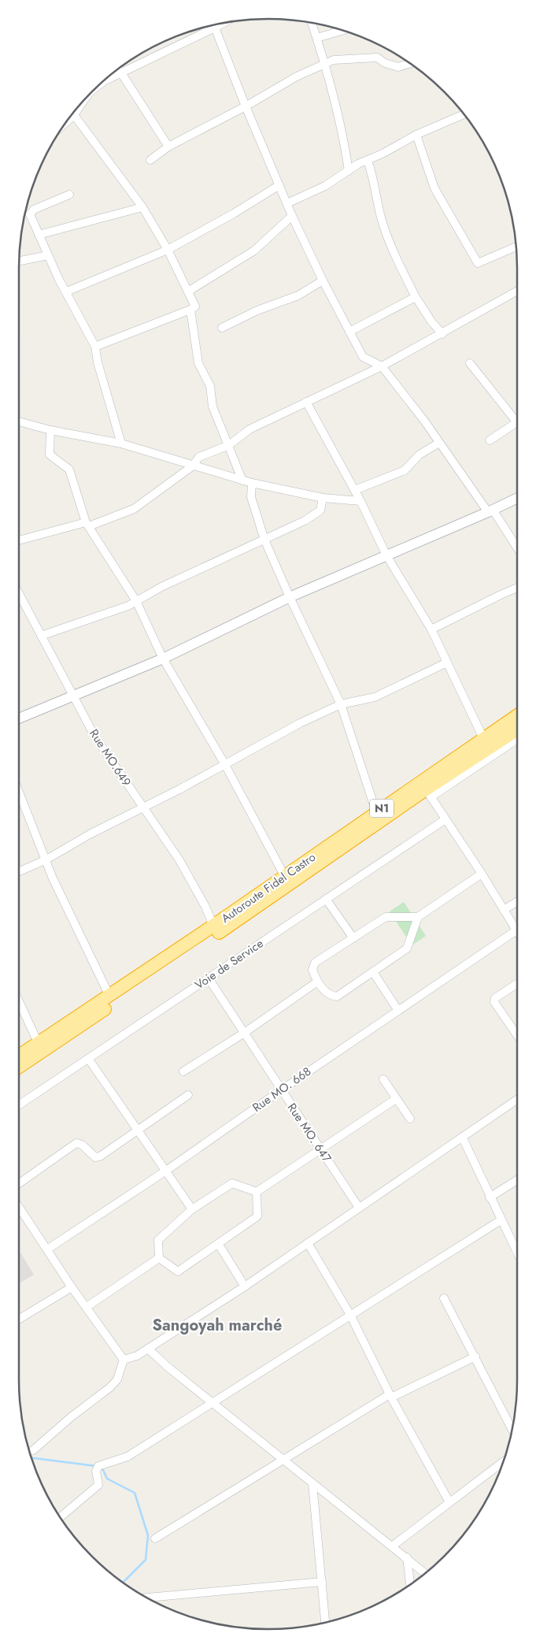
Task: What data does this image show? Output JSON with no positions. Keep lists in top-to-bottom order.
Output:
{
  "streets": {
    "highway": ["N1", "Autoroute Fidel Castro"],
    "street": [
      "Rue MO.649",
      "Voie de Service",
      "Rue MO. 668",
      "Rue MO. 647"
    ]
  },
  "crossings": [
    ["Rue MO.649", "Autoroute Fidel Castro"],
    ["Voie de Service", "Rue MO. 647"],
    ["Rue MO. 668", "Rue MO. 647"]
  ],
  "districts": ["Sangoyah marché"]
}
